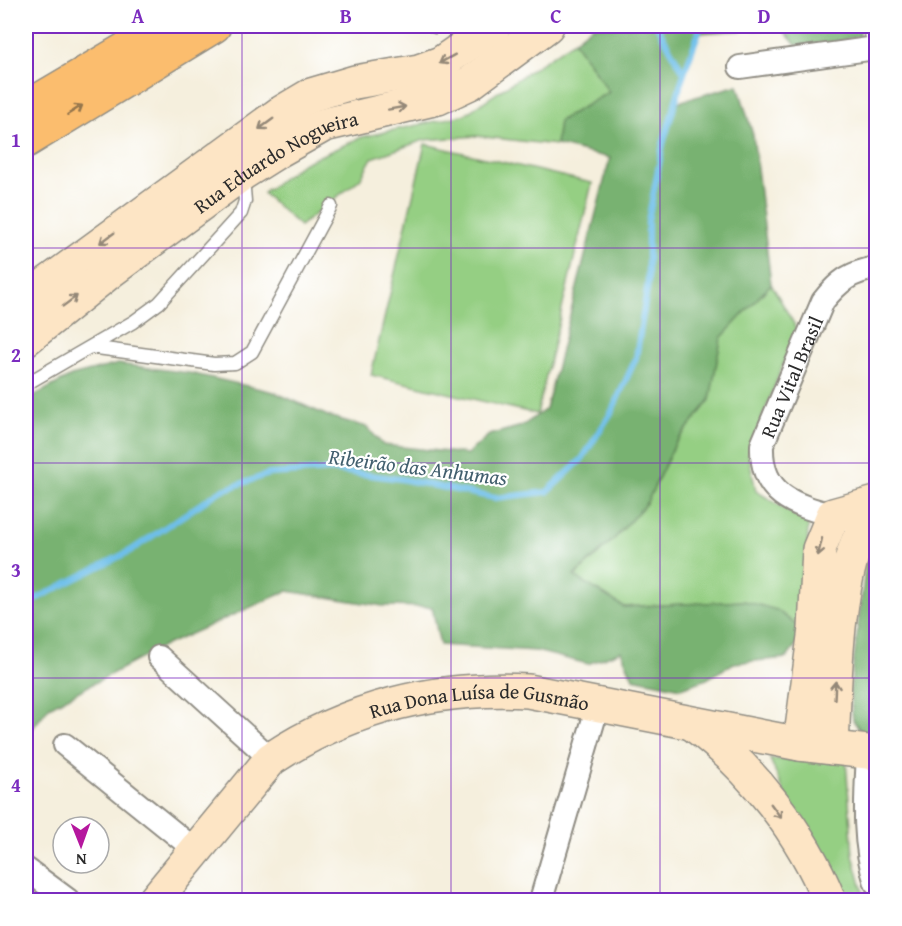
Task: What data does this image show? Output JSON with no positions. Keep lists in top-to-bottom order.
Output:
{
  "streets": {
    "street": ["Rua Eduardo Nogueira", "Rua Vital Brasil", "Rua Dona Luísa de Gusmão"]
  },
  "water": ["Ribeirão das Anhumas"],
  "north": "bottom",
  "grid": {
    "columns": [
      "A",
      "B",
      "C",
      "D"
    ],
    "rows": [
      "1",
      "2",
      "3",
      "4"
    ]
  }
}
